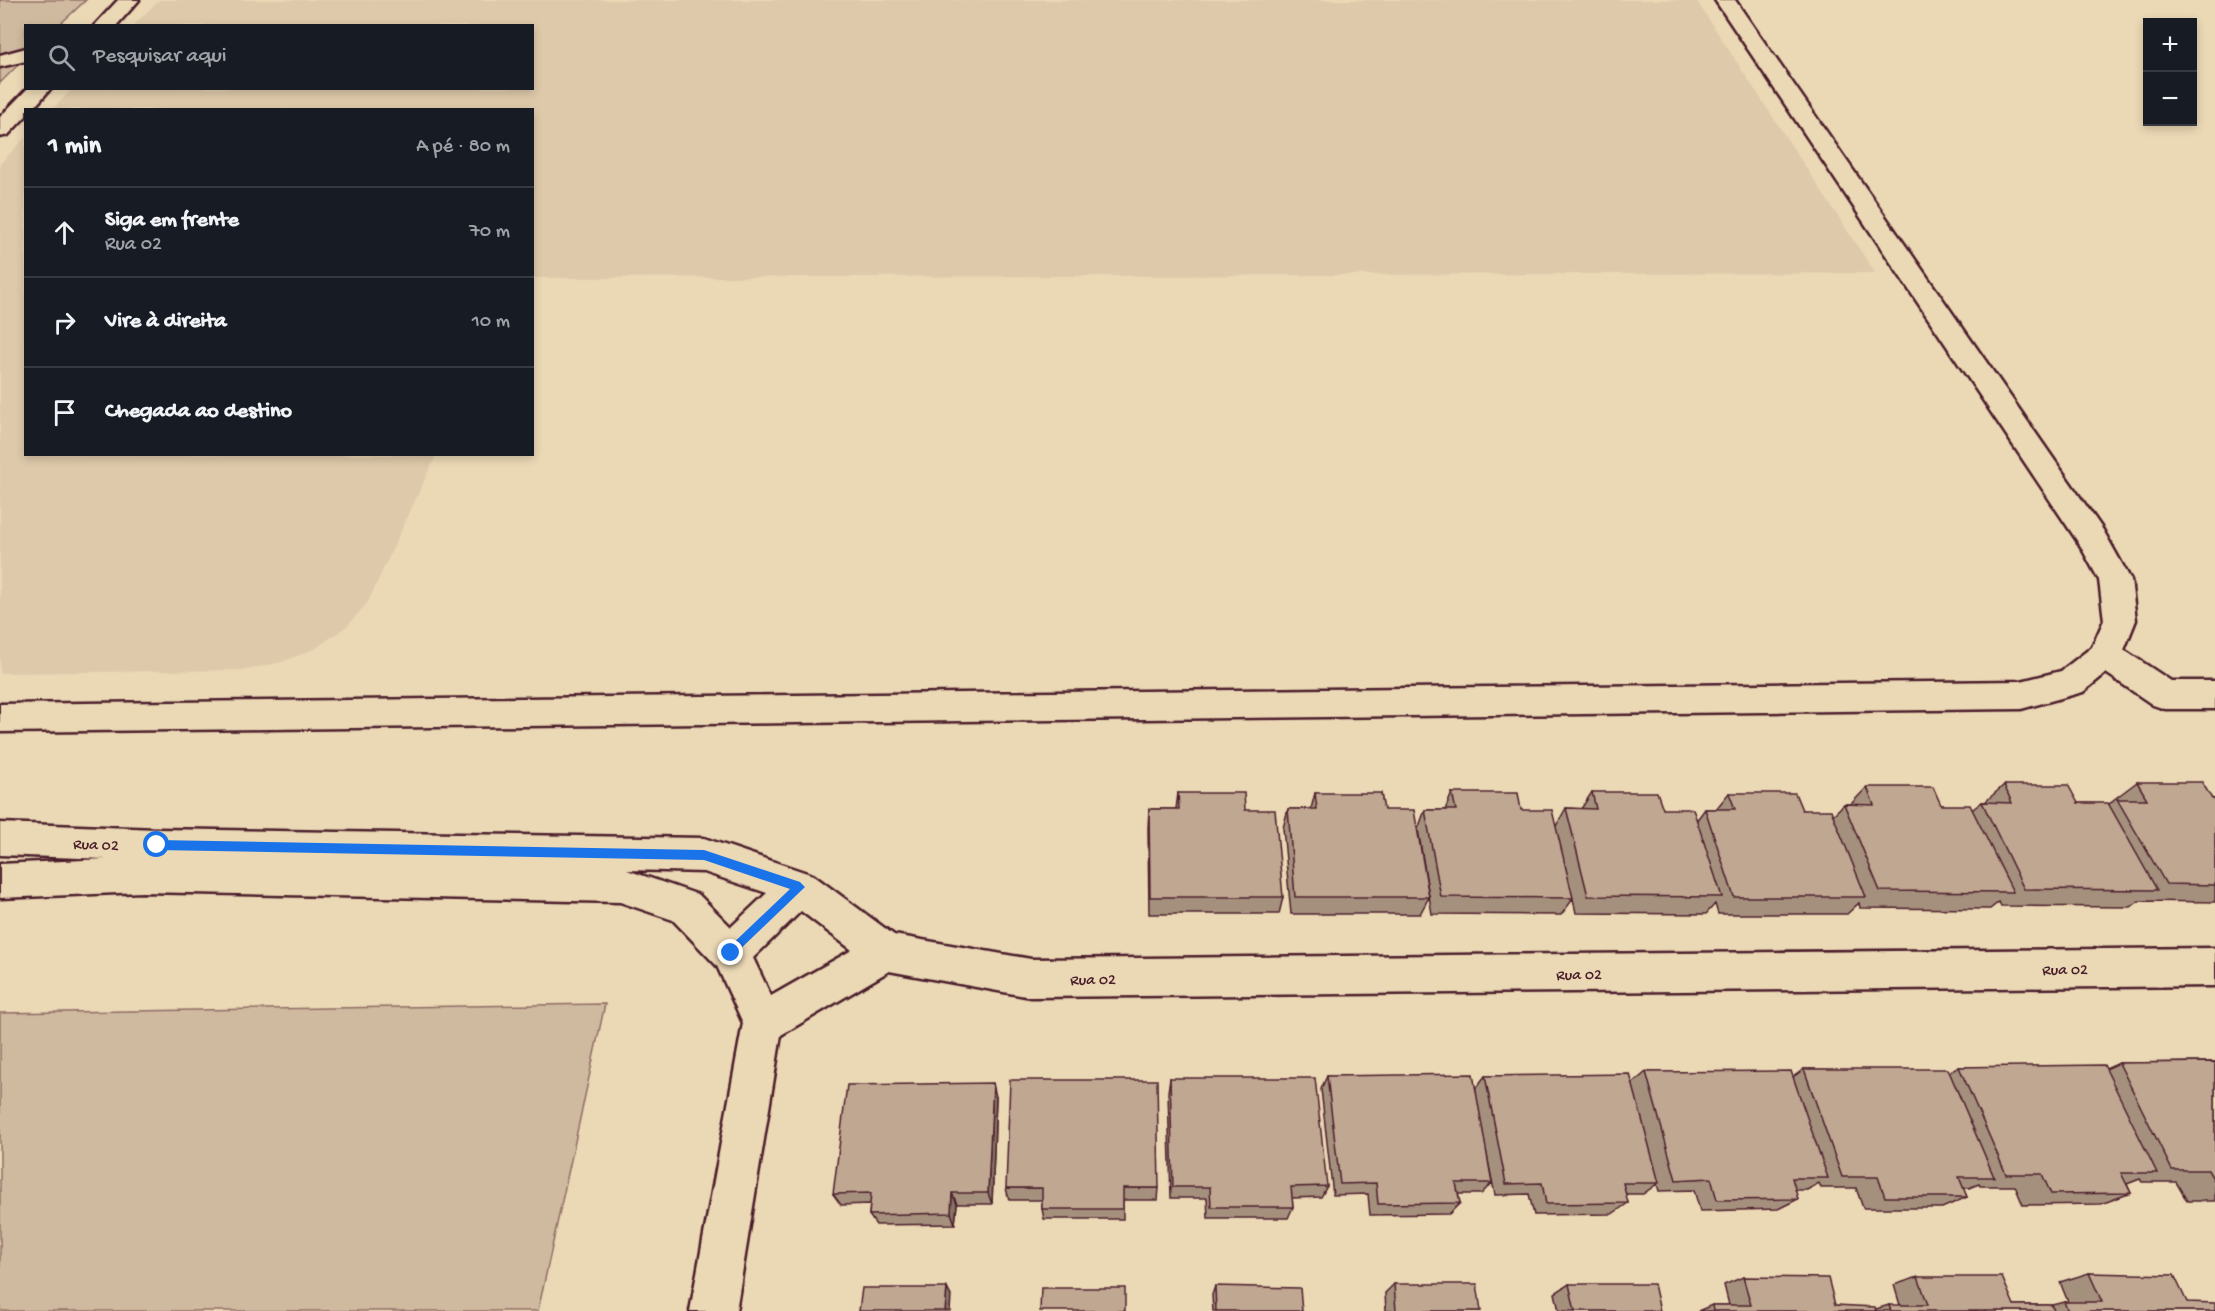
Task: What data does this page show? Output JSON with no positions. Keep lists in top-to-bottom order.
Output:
{
  "streets": {
    "street": ["Rua 02"]
  },
  "page": {
    "map_buttons": ["+", "−"],
    "search": "Pesquisar aqui",
    "heading": ["1 min", "A pé · 80 m"],
    "list": [
      ["Siga em frente", "Rua 02", "70 m"],
      ["Vire à direita", "10 m"],
      "Chegada ao destino"
    ]
  }
}
